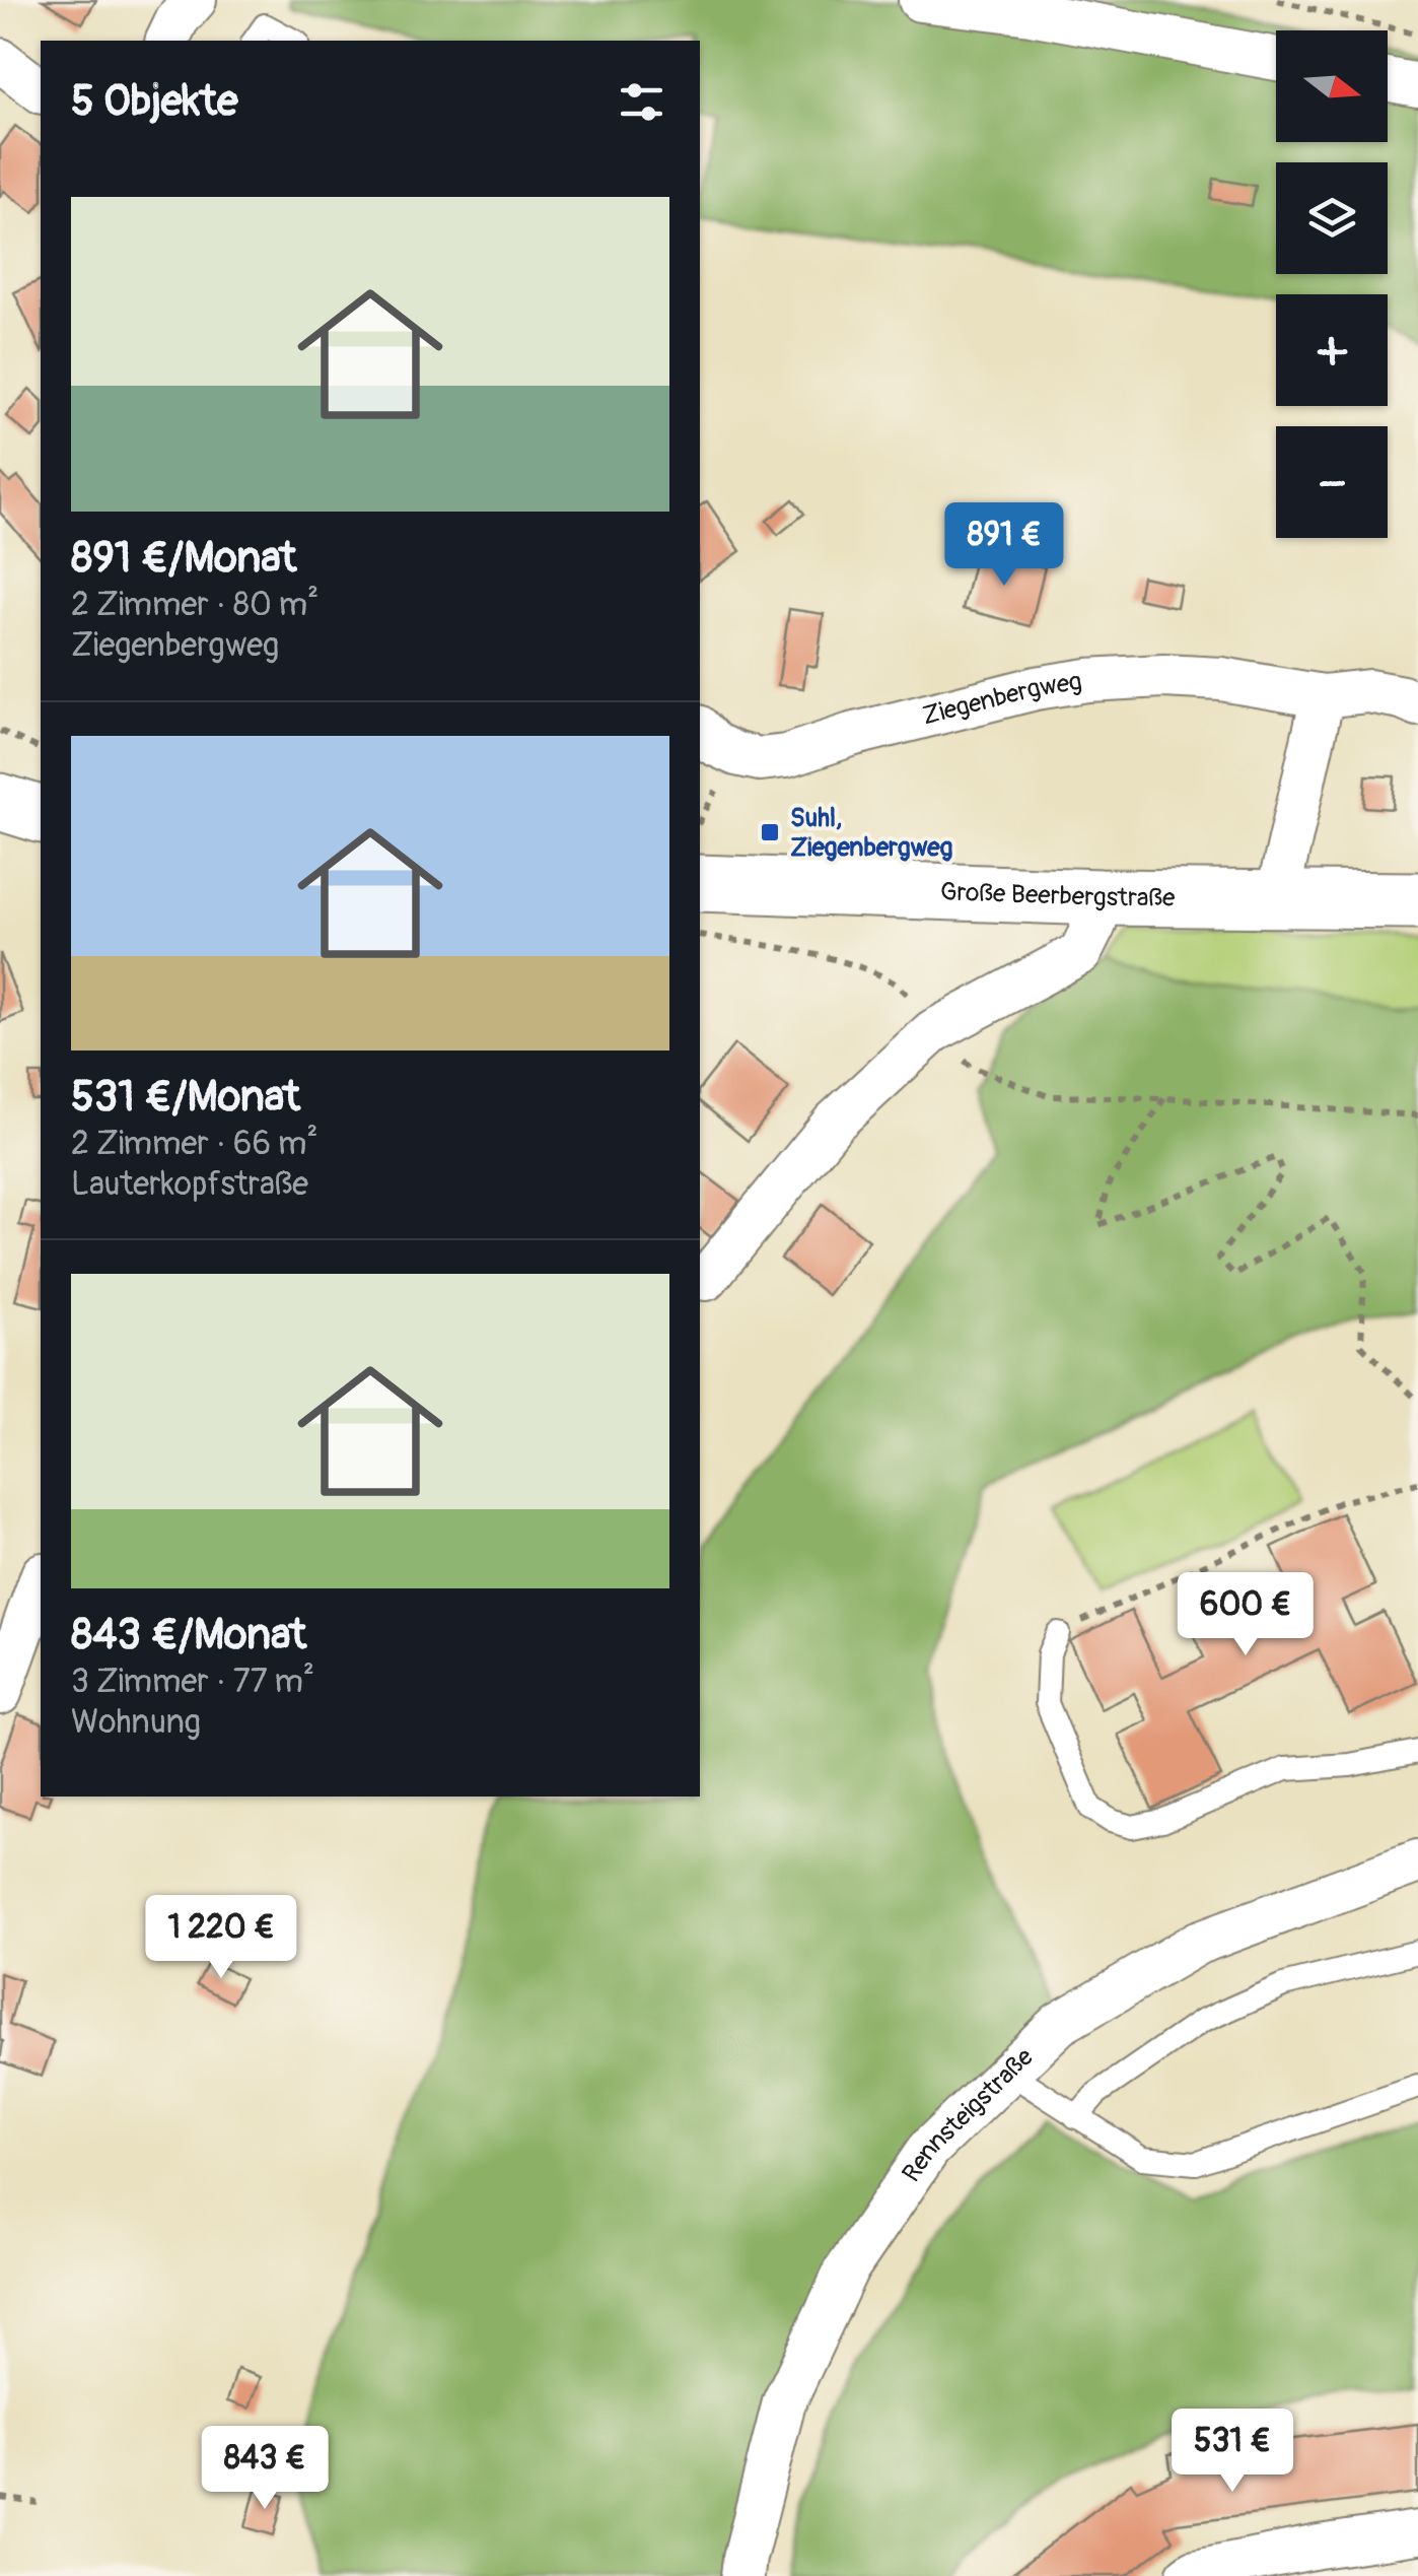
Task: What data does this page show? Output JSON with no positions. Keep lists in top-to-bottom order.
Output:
{
  "streets": {
    "street": ["Ziegenbergweg", "Große Beerbergstraße", "Rennsteigstraße"]
  },
  "places": {
    "transit": ["Suhl, Ziegenbergweg"]
  },
  "north": "right",
  "page": {
    "map_buttons": ["+", "−"],
    "heading": "5 Objekte",
    "list": [
      {
        "name": "891 €/Monat",
        "note": "2 Zimmer · 80 m² · Ziegenbergweg"
      },
      {
        "name": "531 €/Monat",
        "note": "2 Zimmer · 66 m² · Lauterkopfstraße"
      },
      {
        "name": "843 €/Monat",
        "note": "3 Zimmer · 77 m² · Wohnung"
      }
    ],
    "price": [
      "891 €",
      "600 €",
      "1 220 €",
      "531 €",
      "843 €"
    ]
  }
}
